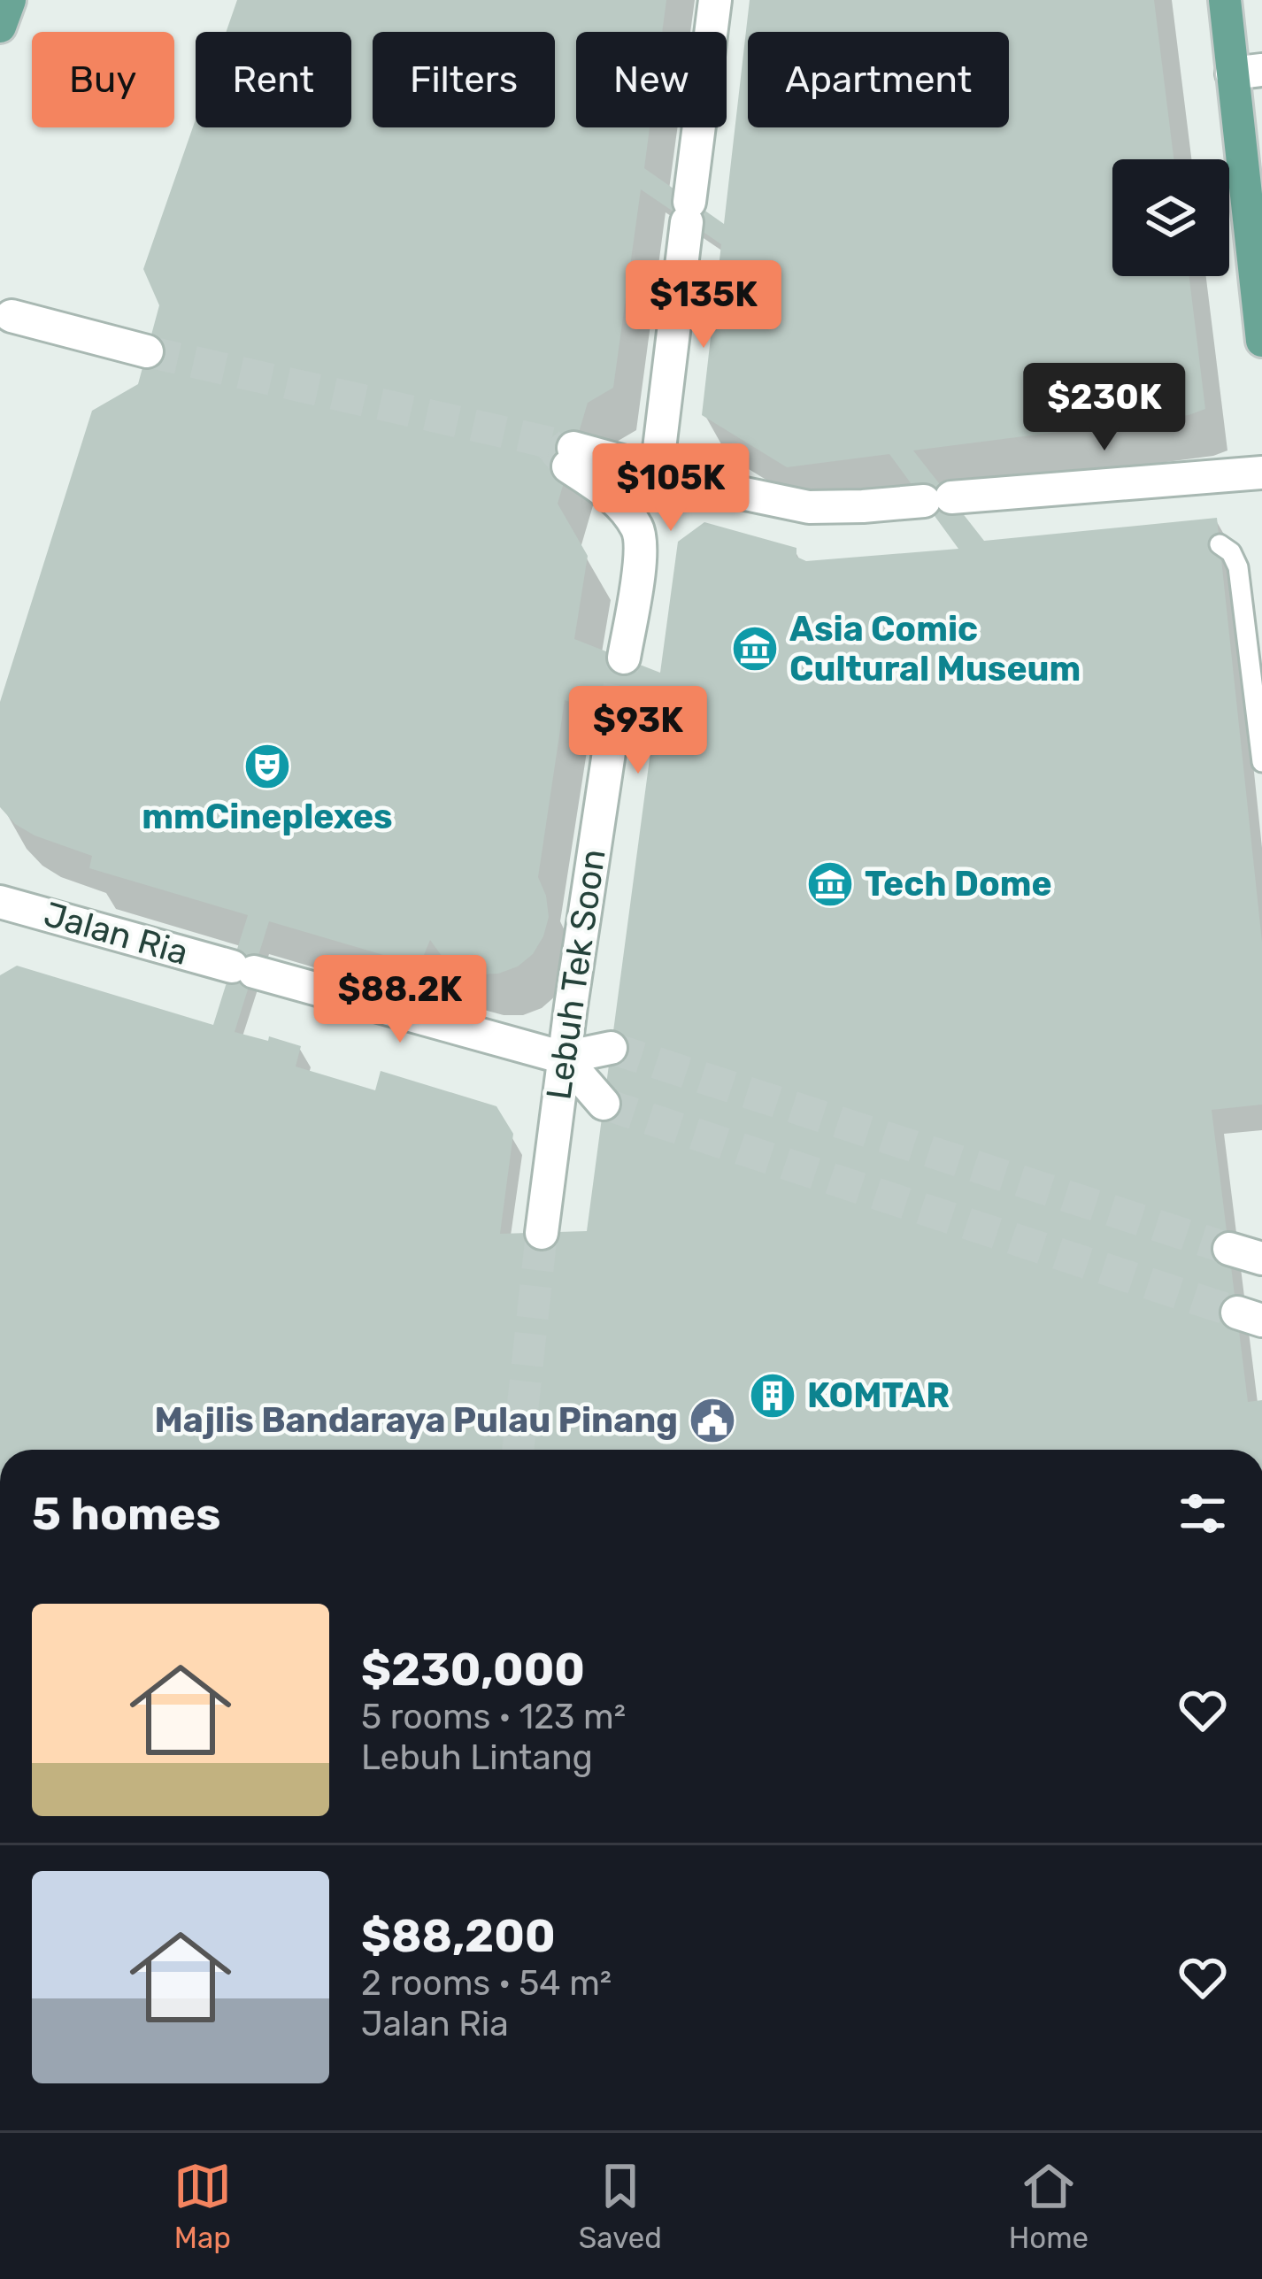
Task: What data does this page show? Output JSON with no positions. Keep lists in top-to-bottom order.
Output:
{
  "streets": {
    "street": ["Jalan Ria", "Lebuh Tek Soon"]
  },
  "crossings": [
    ["Jalan Ria", "Lebuh Tek Soon"]
  ],
  "places": {
    "museum": ["Asia Comic Cultural Museum", "Tech Dome"],
    "theatre": ["mmCineplexes"],
    "building": ["KOMTAR"],
    "public building": ["Majlis Bandaraya Pulau Pinang"]
  },
  "page": {
    "chip": [
      "Buy",
      "Rent",
      "Filters",
      "New",
      "Apartment"
    ],
    "price": [
      "$135K",
      "$230K",
      "$105K",
      "$93K",
      "$88.2K"
    ],
    "heading": "5 homes",
    "list": [
      {
        "name": "$230,000",
        "note": "5 rooms · 123 m² · Lebuh Lintang"
      },
      {
        "name": "$88,200",
        "note": "2 rooms · 54 m² · Jalan Ria"
      }
    ],
    "tabs": ["Map", "Saved", "Home"]
  }
}
